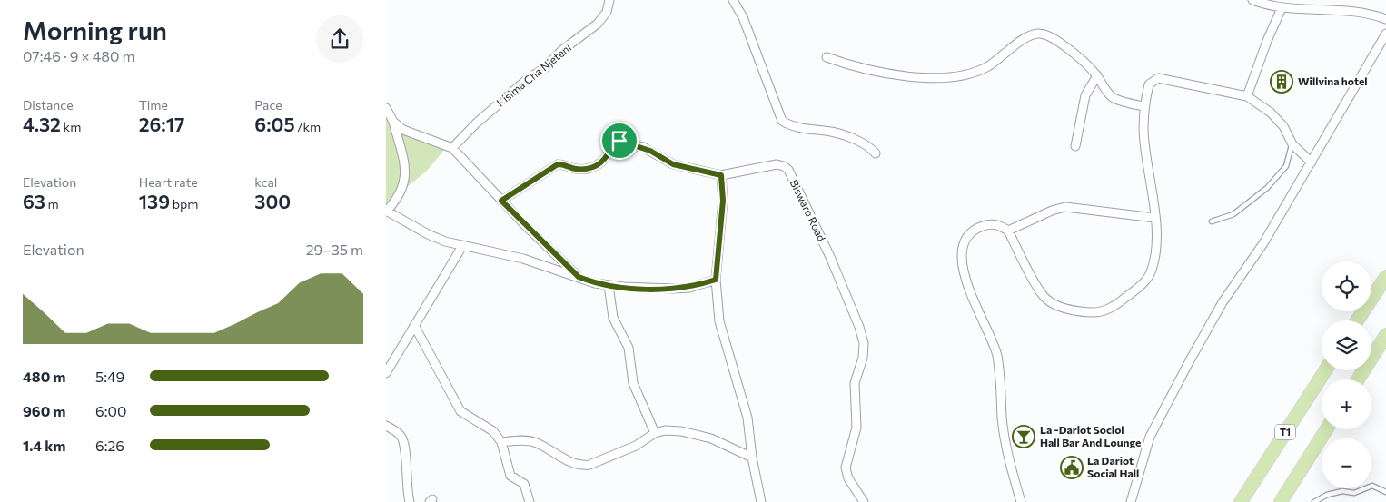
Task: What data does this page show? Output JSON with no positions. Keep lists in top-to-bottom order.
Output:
{
  "streets": {
    "highway": ["T1"],
    "street": ["Kisima Cha Njeteni", "Biswaro Road"]
  },
  "places": {
    "building": ["Willvina hotel"],
    "bar": ["La -Dariot Sociol Hall Bar And Lounge"],
    "public building": ["La Dariot Social Hall"]
  },
  "page": {
    "heading": ["Morning run", "07:46 · 9 × 480 m"],
    "stats": [
      ["Distance", "4.32 km"],
      ["Time", "26:17"],
      ["Pace", "6:05 /km"],
      ["Elevation", "63 m"],
      ["Heart rate", "139 bpm"],
      ["kcal", "300"]
    ],
    "chart": ["Elevation", "29–35 m"],
    "map_buttons": ["+", "−"],
    "list": [
      {
        "name": "480 m",
        "note": "5:49"
      },
      {
        "name": "960 m",
        "note": "6:00"
      },
      {
        "name": "1.4 km",
        "note": "6:26"
      }
    ]
  }
}
